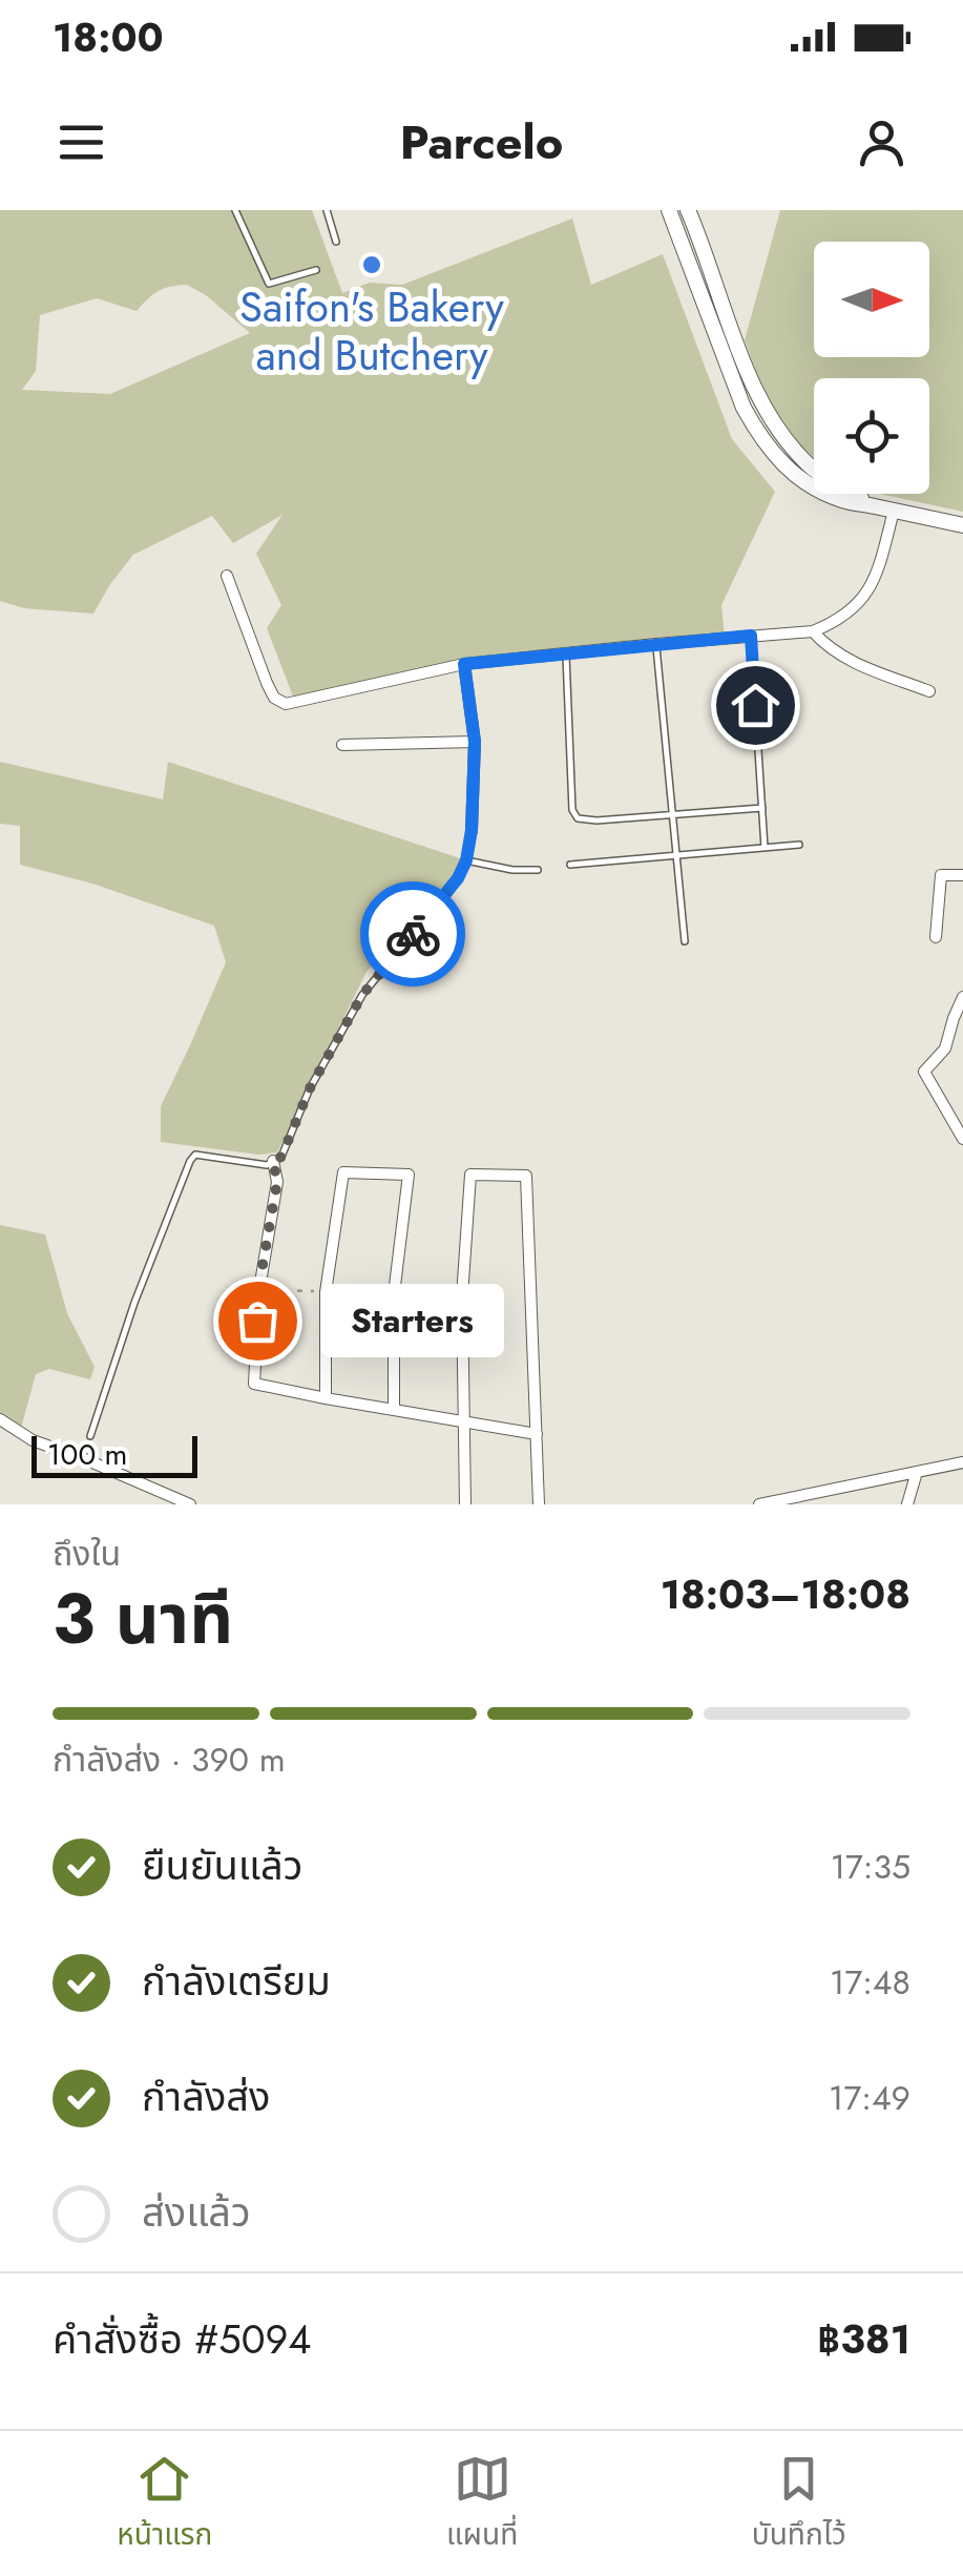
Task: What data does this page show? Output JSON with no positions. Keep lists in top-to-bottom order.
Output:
{
  "places": ["Saifon's Bakery and Butchery", "Starters"],
  "scale_bar": "100 m",
  "north": "right",
  "page": {
    "status": "18:00",
    "header": "Parcelo",
    "bubble": "Starters",
    "scale": "100 m",
    "heading": ["3 นาที", "ถึงใน", "18:03–18:08"],
    "panel": ["คำสั่งซื้อ #5094", "฿381"],
    "bar": "กำลังส่ง · 390 m",
    "list": [
      ["ยืนยันแล้ว", "17:35"],
      ["กำลังเตรียม", "17:48"],
      ["กำลังส่ง", "17:49"],
      "ส่งแล้ว"
    ],
    "tabs": ["หน้าแรก", "แผนที่", "บันทึกไว้"]
  }
}
